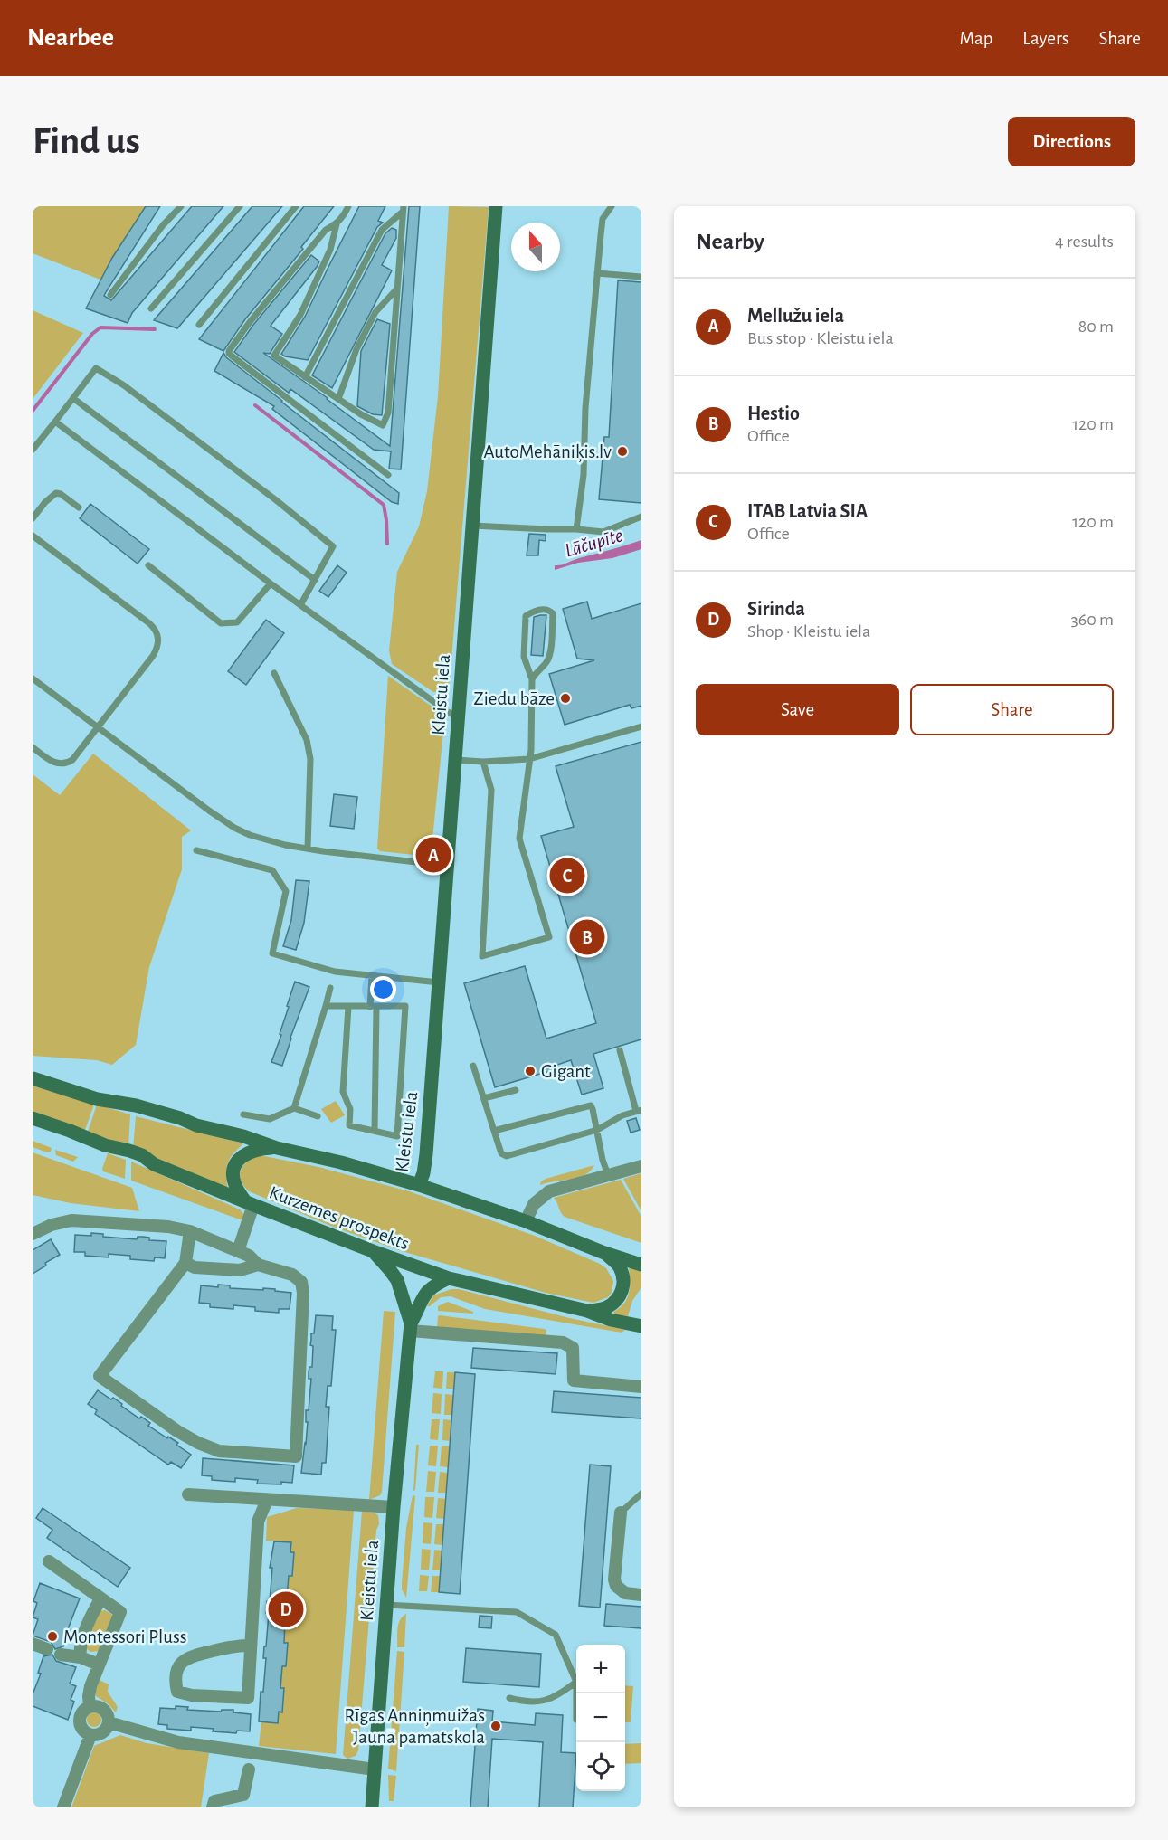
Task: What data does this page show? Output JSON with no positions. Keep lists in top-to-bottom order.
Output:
{
  "streets": {
    "main road": ["Kleistu iela", "Kurzemes prospekts"]
  },
  "crossings": [
    ["Kleistu iela", "Kurzemes prospekts"]
  ],
  "water": ["Lāčupīte"],
  "places": [
    "AutoMehāniķis.lv",
    "Ziedu bāze",
    "Gigant",
    "Montessori Pluss",
    "Rīgas Anniņmuižas Jaunā pamatskola"
  ],
  "north": "top",
  "page": {
    "header": "Nearbee",
    "nav": ["Map", "Layers", "Share"],
    "buttons": [
      "Directions",
      ["Save", "Share"]
    ],
    "title": "Find us",
    "heading": ["Nearby", "4 results"],
    "list": [
      {
        "mark": "A",
        "name": "Mellužu iela",
        "note": "Bus stop · Kleistu iela",
        "value": "80 m"
      },
      {
        "mark": "B",
        "name": "Hestio",
        "note": "Office",
        "value": "120 m"
      },
      {
        "mark": "C",
        "name": "ITAB Latvia SIA",
        "note": "Office",
        "value": "120 m"
      },
      {
        "mark": "D",
        "name": "Sirinda",
        "note": "Shop · Kleistu iela",
        "value": "360 m"
      }
    ],
    "pins": [
      "A",
      "C",
      "B",
      "D"
    ],
    "map_buttons": ["+", "−"]
  }
}
